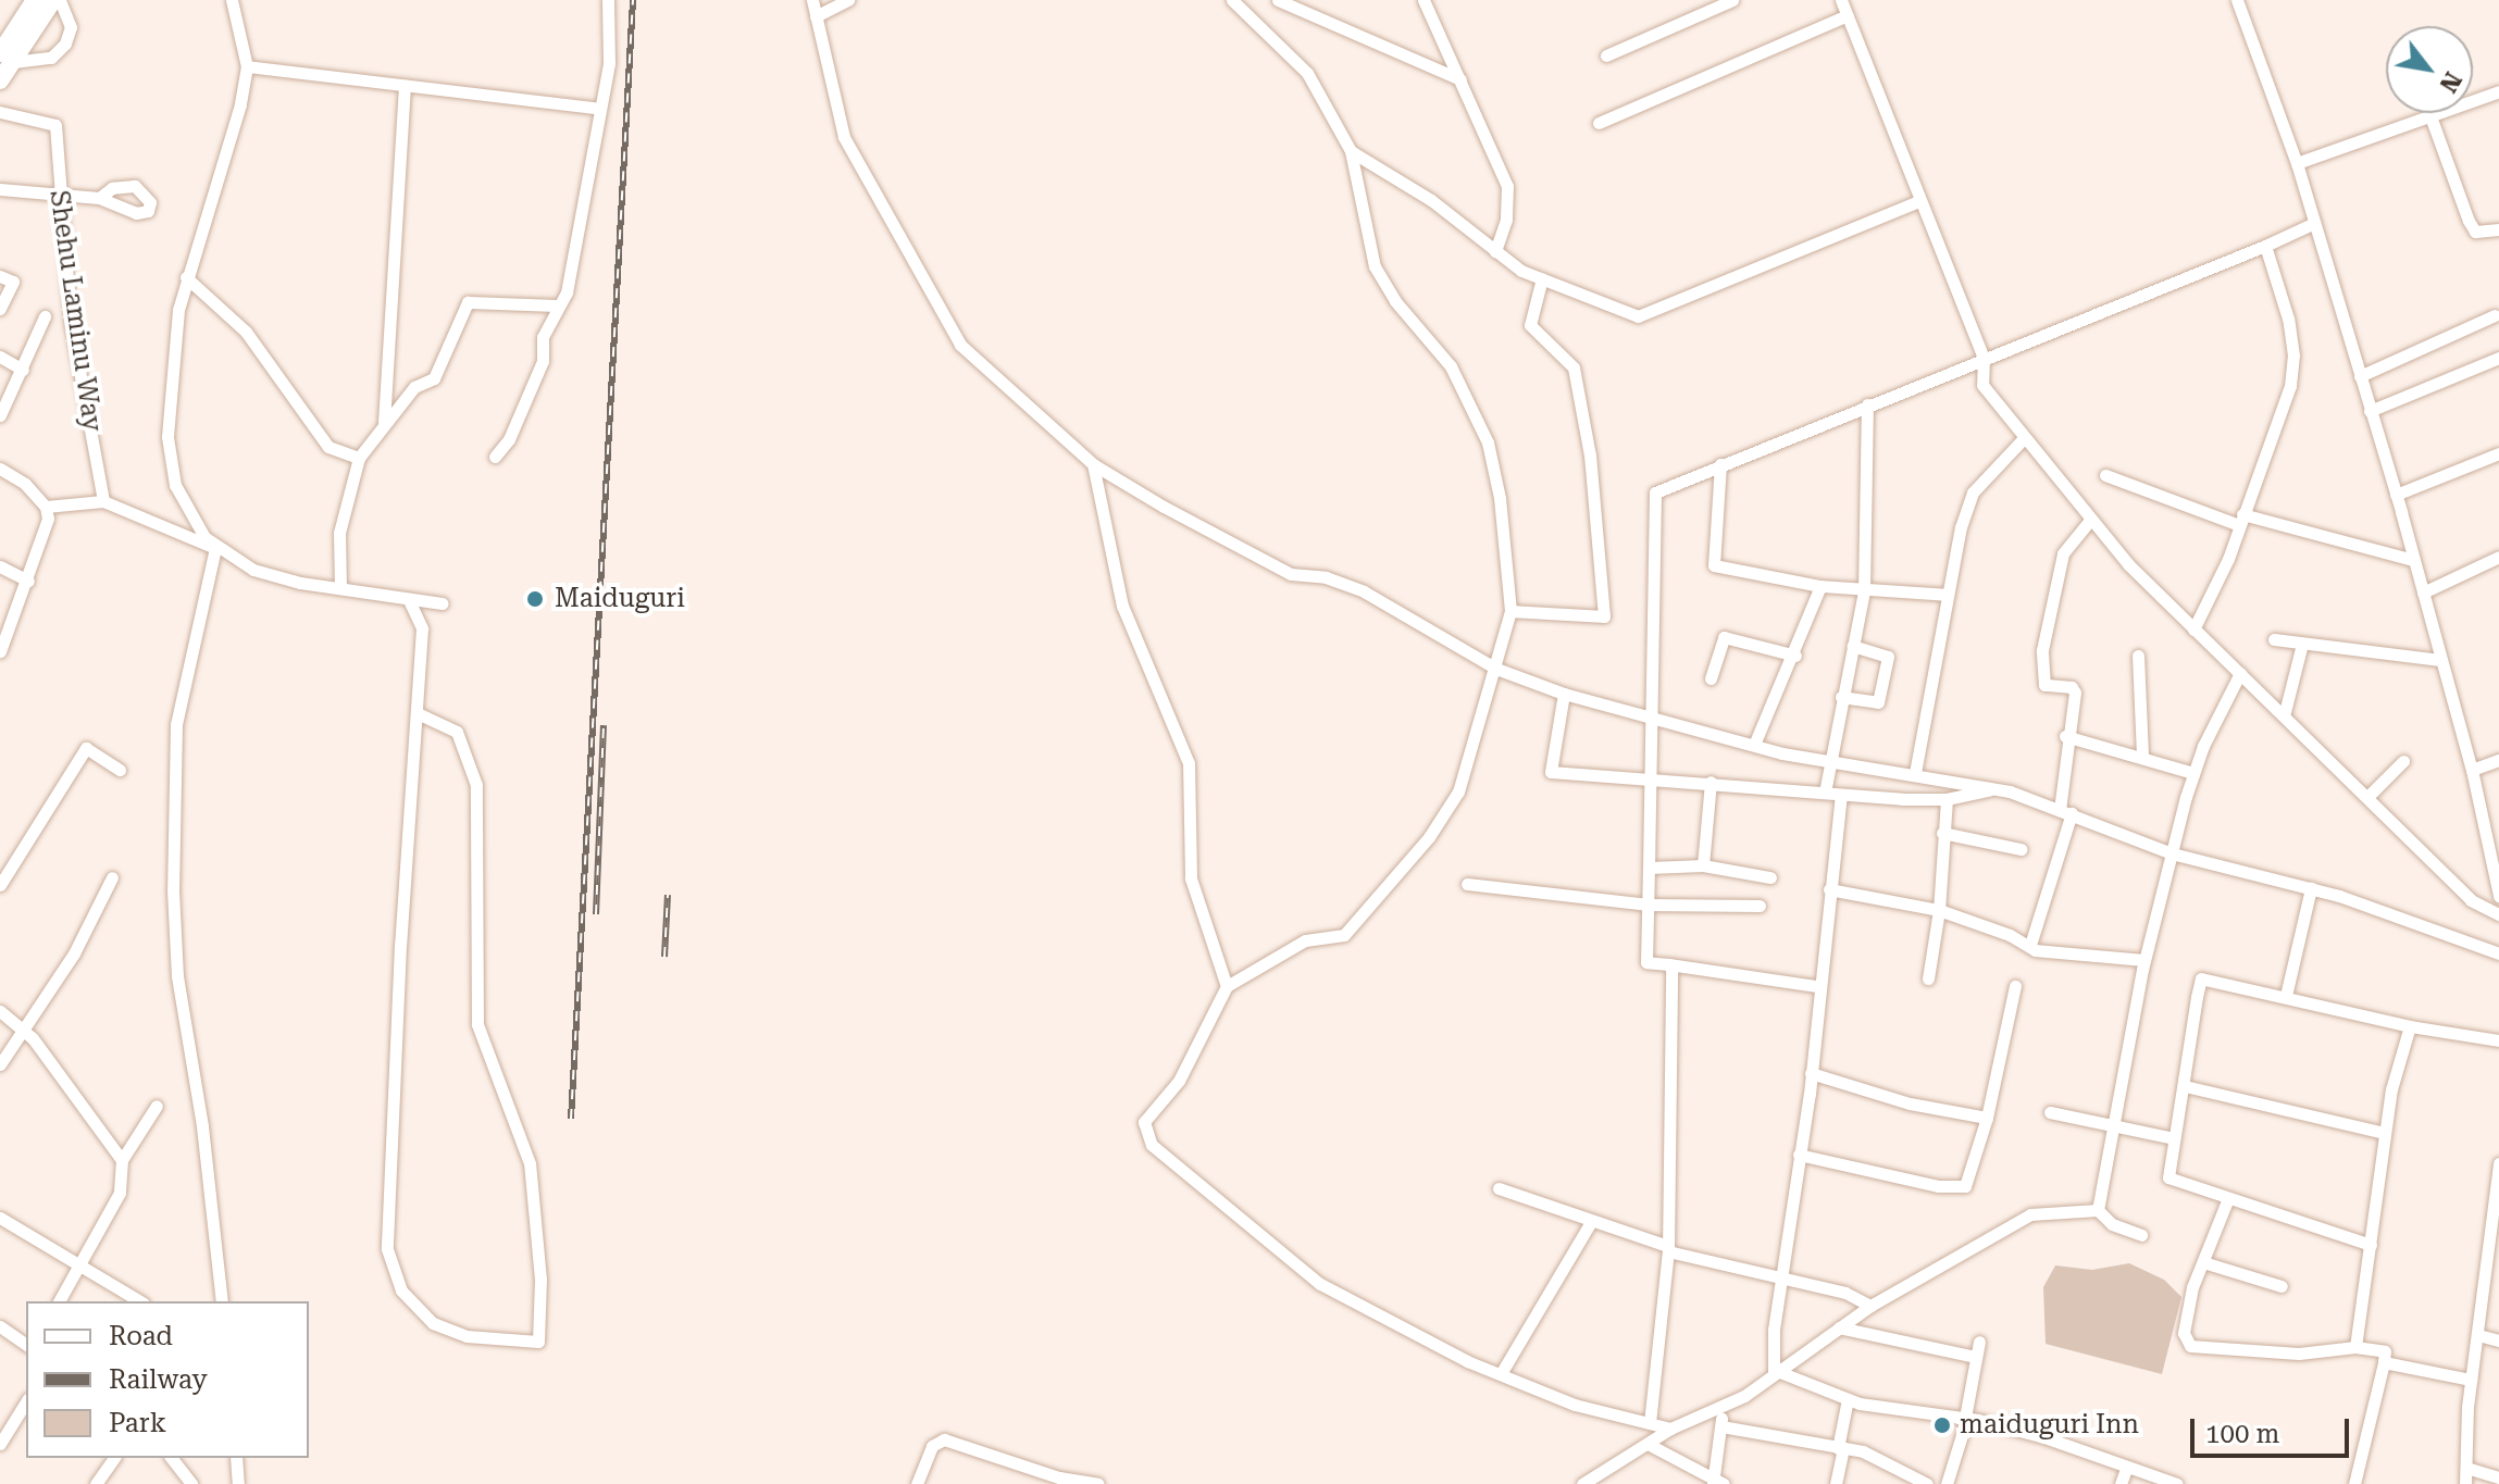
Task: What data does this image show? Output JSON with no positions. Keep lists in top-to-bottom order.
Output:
{
  "streets": {
    "street": ["Shehu Laminu Way"]
  },
  "places": ["Maiduguri", "maiduguri Inn"],
  "legend": ["Road", "Railway", "Park"],
  "scale_bar": "100 m",
  "north": "bottom right"
}
